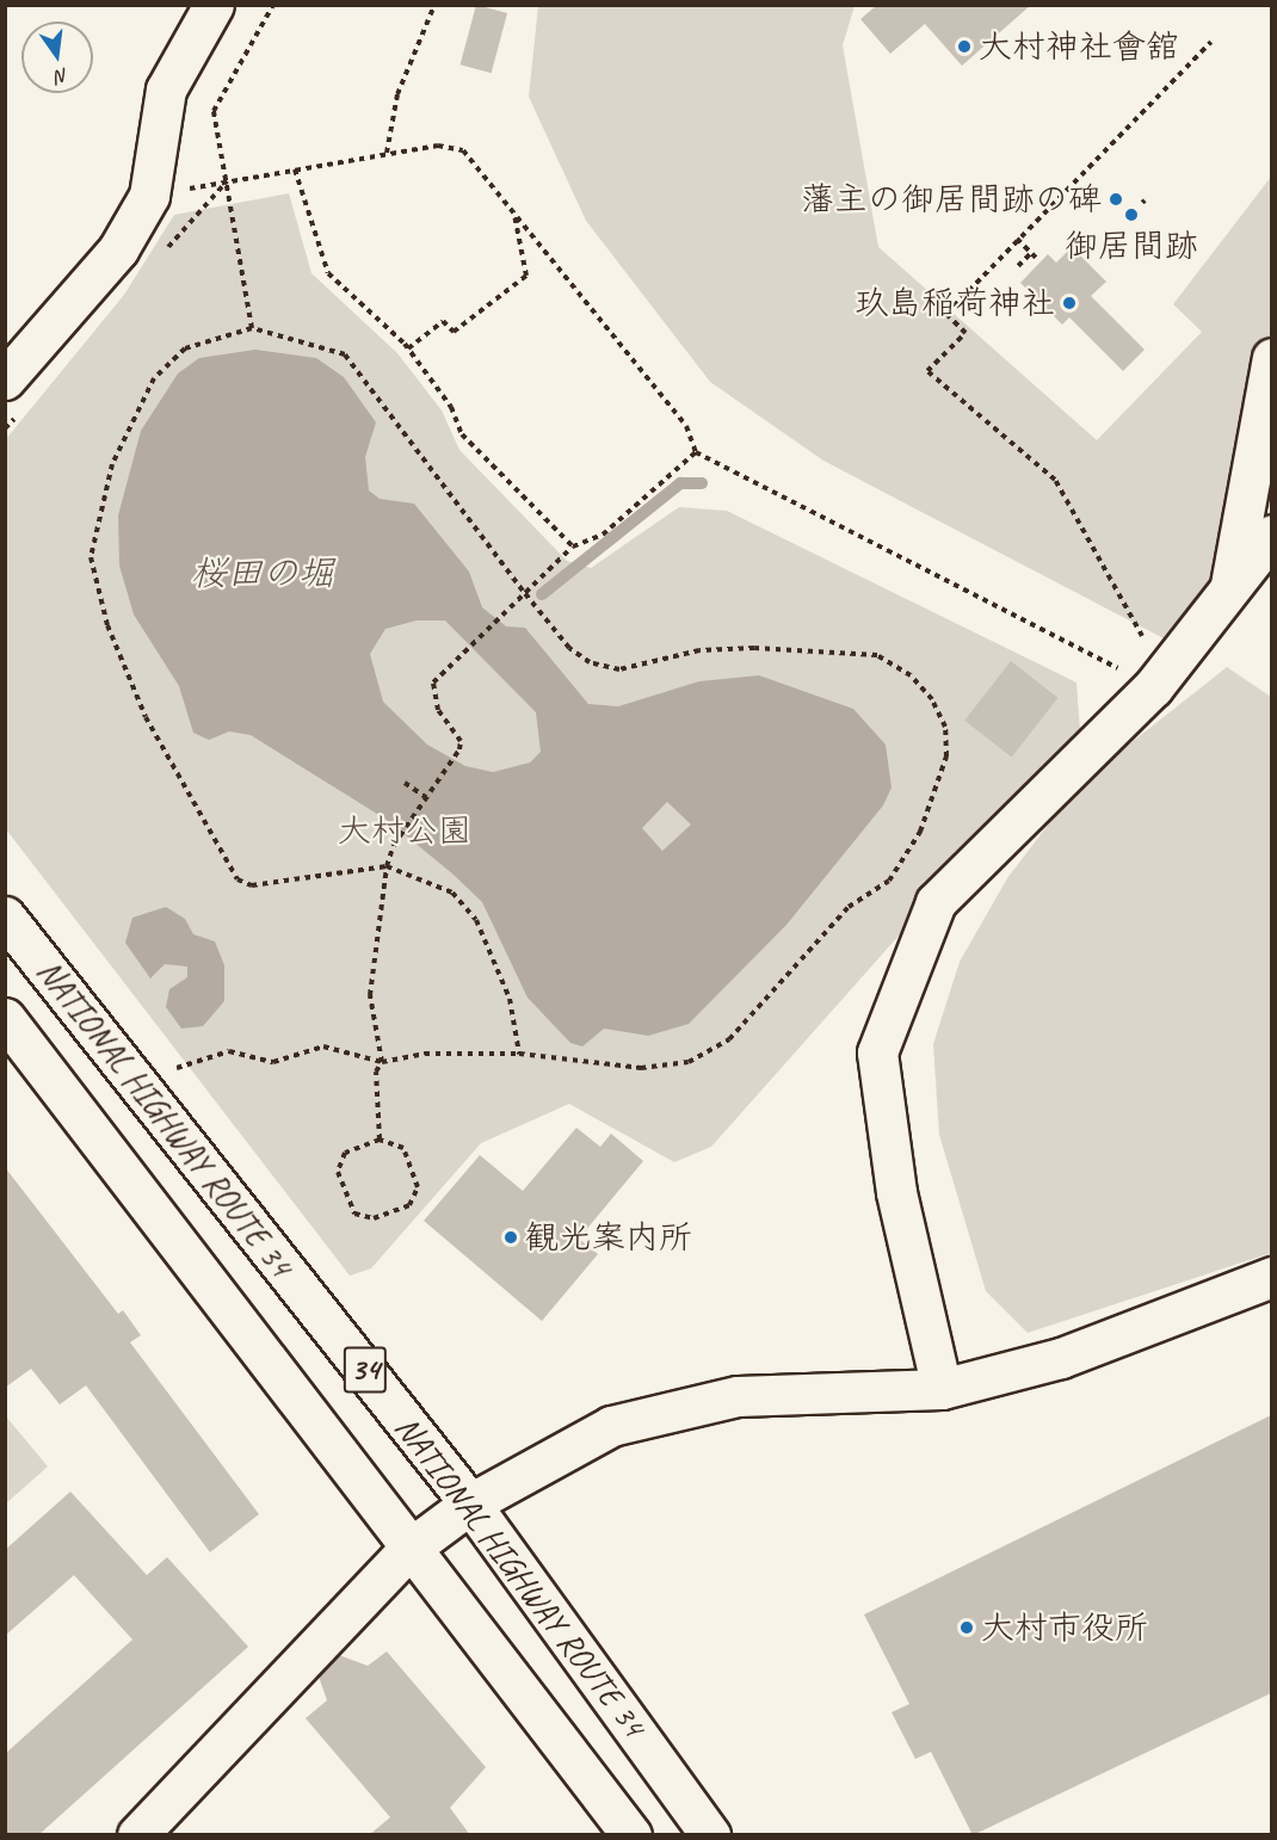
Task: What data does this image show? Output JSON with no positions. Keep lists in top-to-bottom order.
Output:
{
  "streets": {
    "main road": ["NATIONAL HIGHWAY ROUTE 34", "34"]
  },
  "water": ["桜田の堀"],
  "parks": ["大村公園"],
  "places": [
    "大村神社會舘",
    "藩主の御居間跡の碑",
    "御居間跡",
    "玖島稲荷神社",
    "観光案内所",
    "大村市役所"
  ],
  "north": "bottom"
}
